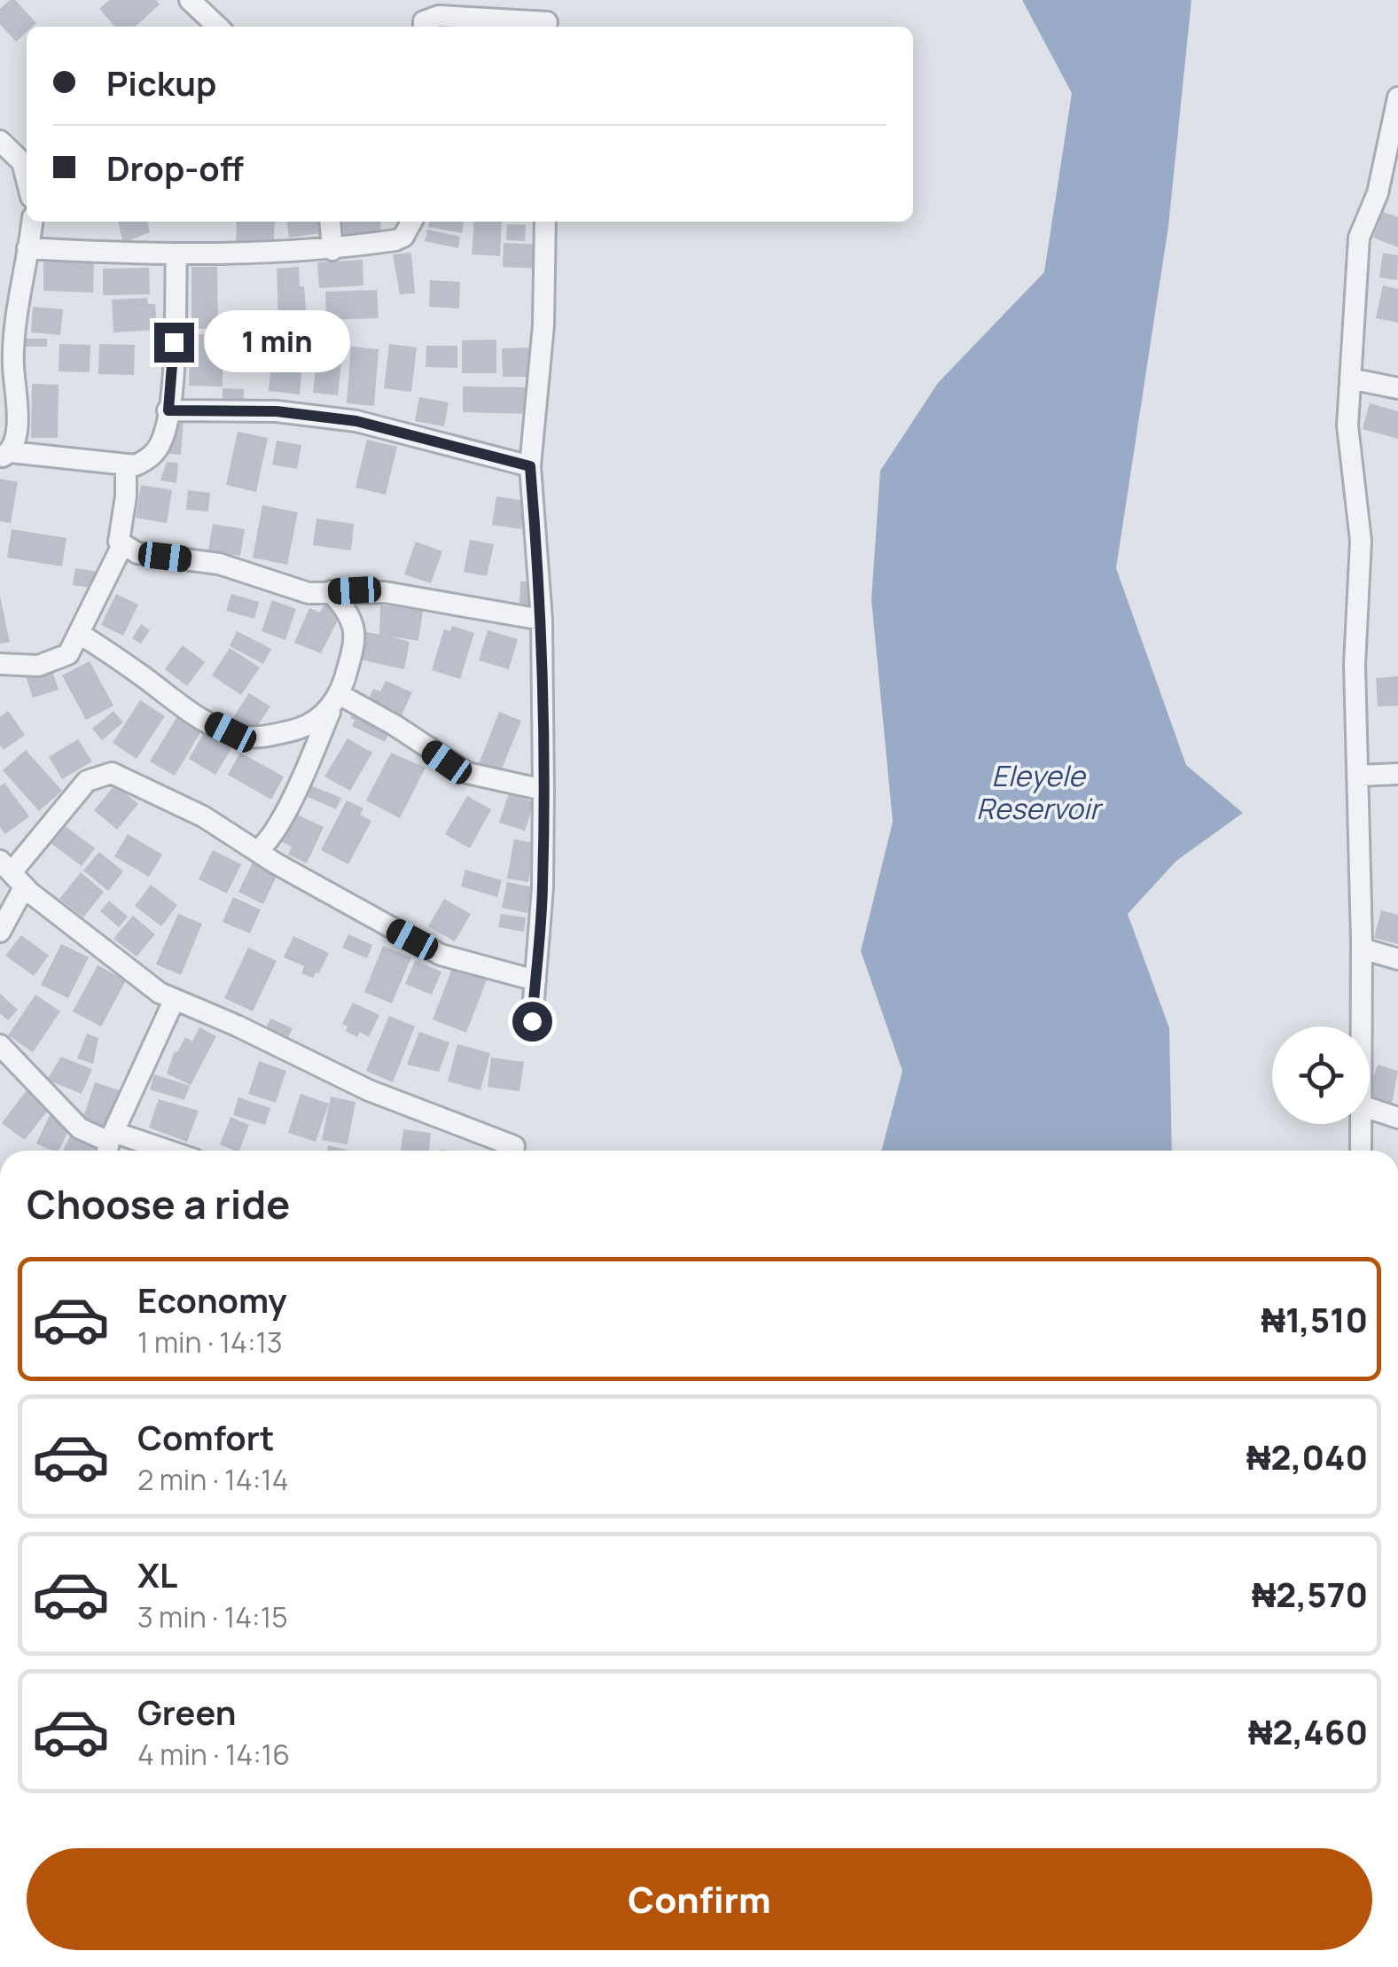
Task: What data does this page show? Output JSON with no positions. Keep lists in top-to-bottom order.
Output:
{
  "water": ["Eleyele Reservoir"],
  "page": {
    "banner": ["Pickup", "Drop-off"],
    "bubble": "1 min",
    "heading": "Choose a ride",
    "list": [
      {
        "name": "Economy",
        "note": "1 min · 14:13",
        "value": "₦1,510"
      },
      {
        "name": "Comfort",
        "note": "2 min · 14:14",
        "value": "₦2,040"
      },
      {
        "name": "XL",
        "note": "3 min · 14:15",
        "value": "₦2,570"
      },
      {
        "name": "Green",
        "note": "4 min · 14:16",
        "value": "₦2,460"
      }
    ],
    "buttons": "Confirm"
  }
}
